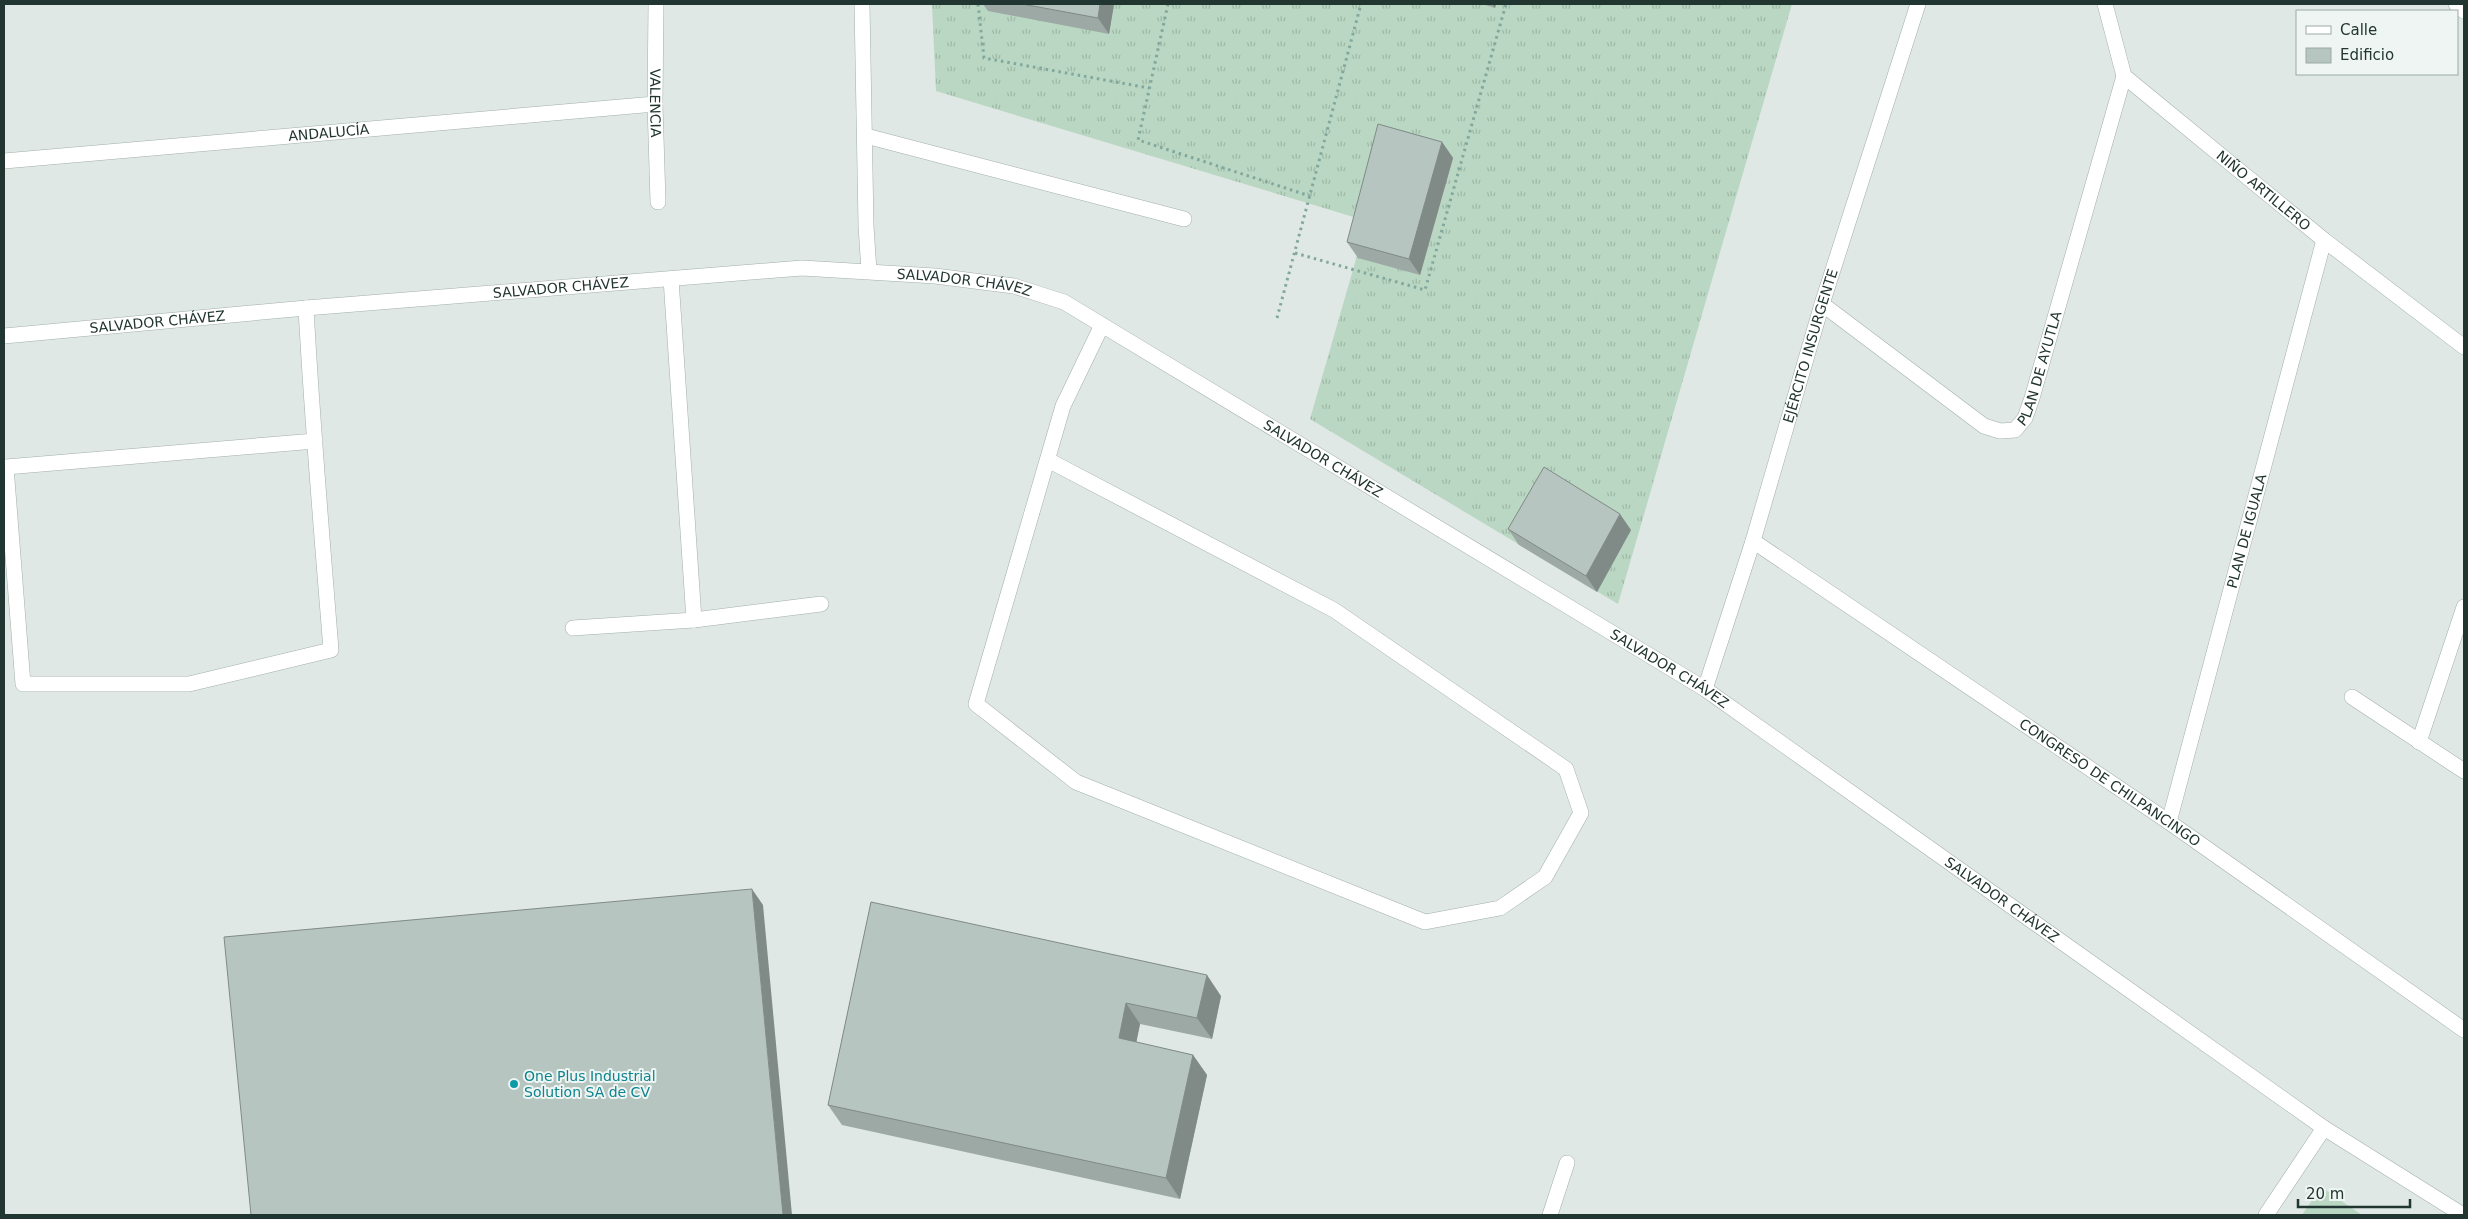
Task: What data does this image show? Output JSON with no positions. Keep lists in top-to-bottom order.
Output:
{
  "streets": {
    "street": [
      "VALENCIA",
      "ANDALUCÍA",
      "NIÑO ARTILLERO",
      "SALVADOR CHÁVEZ",
      "EJÉRCITO INSURGENTE",
      "PLAN DE AYUTLA",
      "PLAN DE IGUALA",
      "CONGRESO DE CHILPANCINGO"
    ]
  },
  "crossings": [
    ["VALENCIA", "ANDALUCÍA"],
    ["NIÑO ARTILLERO", "PLAN DE AYUTLA"],
    ["NIÑO ARTILLERO", "PLAN DE IGUALA"],
    ["SALVADOR CHÁVEZ", "EJÉRCITO INSURGENTE"],
    ["EJÉRCITO INSURGENTE", "PLAN DE AYUTLA"],
    ["EJÉRCITO INSURGENTE", "CONGRESO DE CHILPANCINGO"],
    ["PLAN DE IGUALA", "CONGRESO DE CHILPANCINGO"]
  ],
  "places": ["One Plus Industrial Solution SA de CV"],
  "legend": ["Calle", "Edificio"],
  "scale_bar": "20 m"
}
